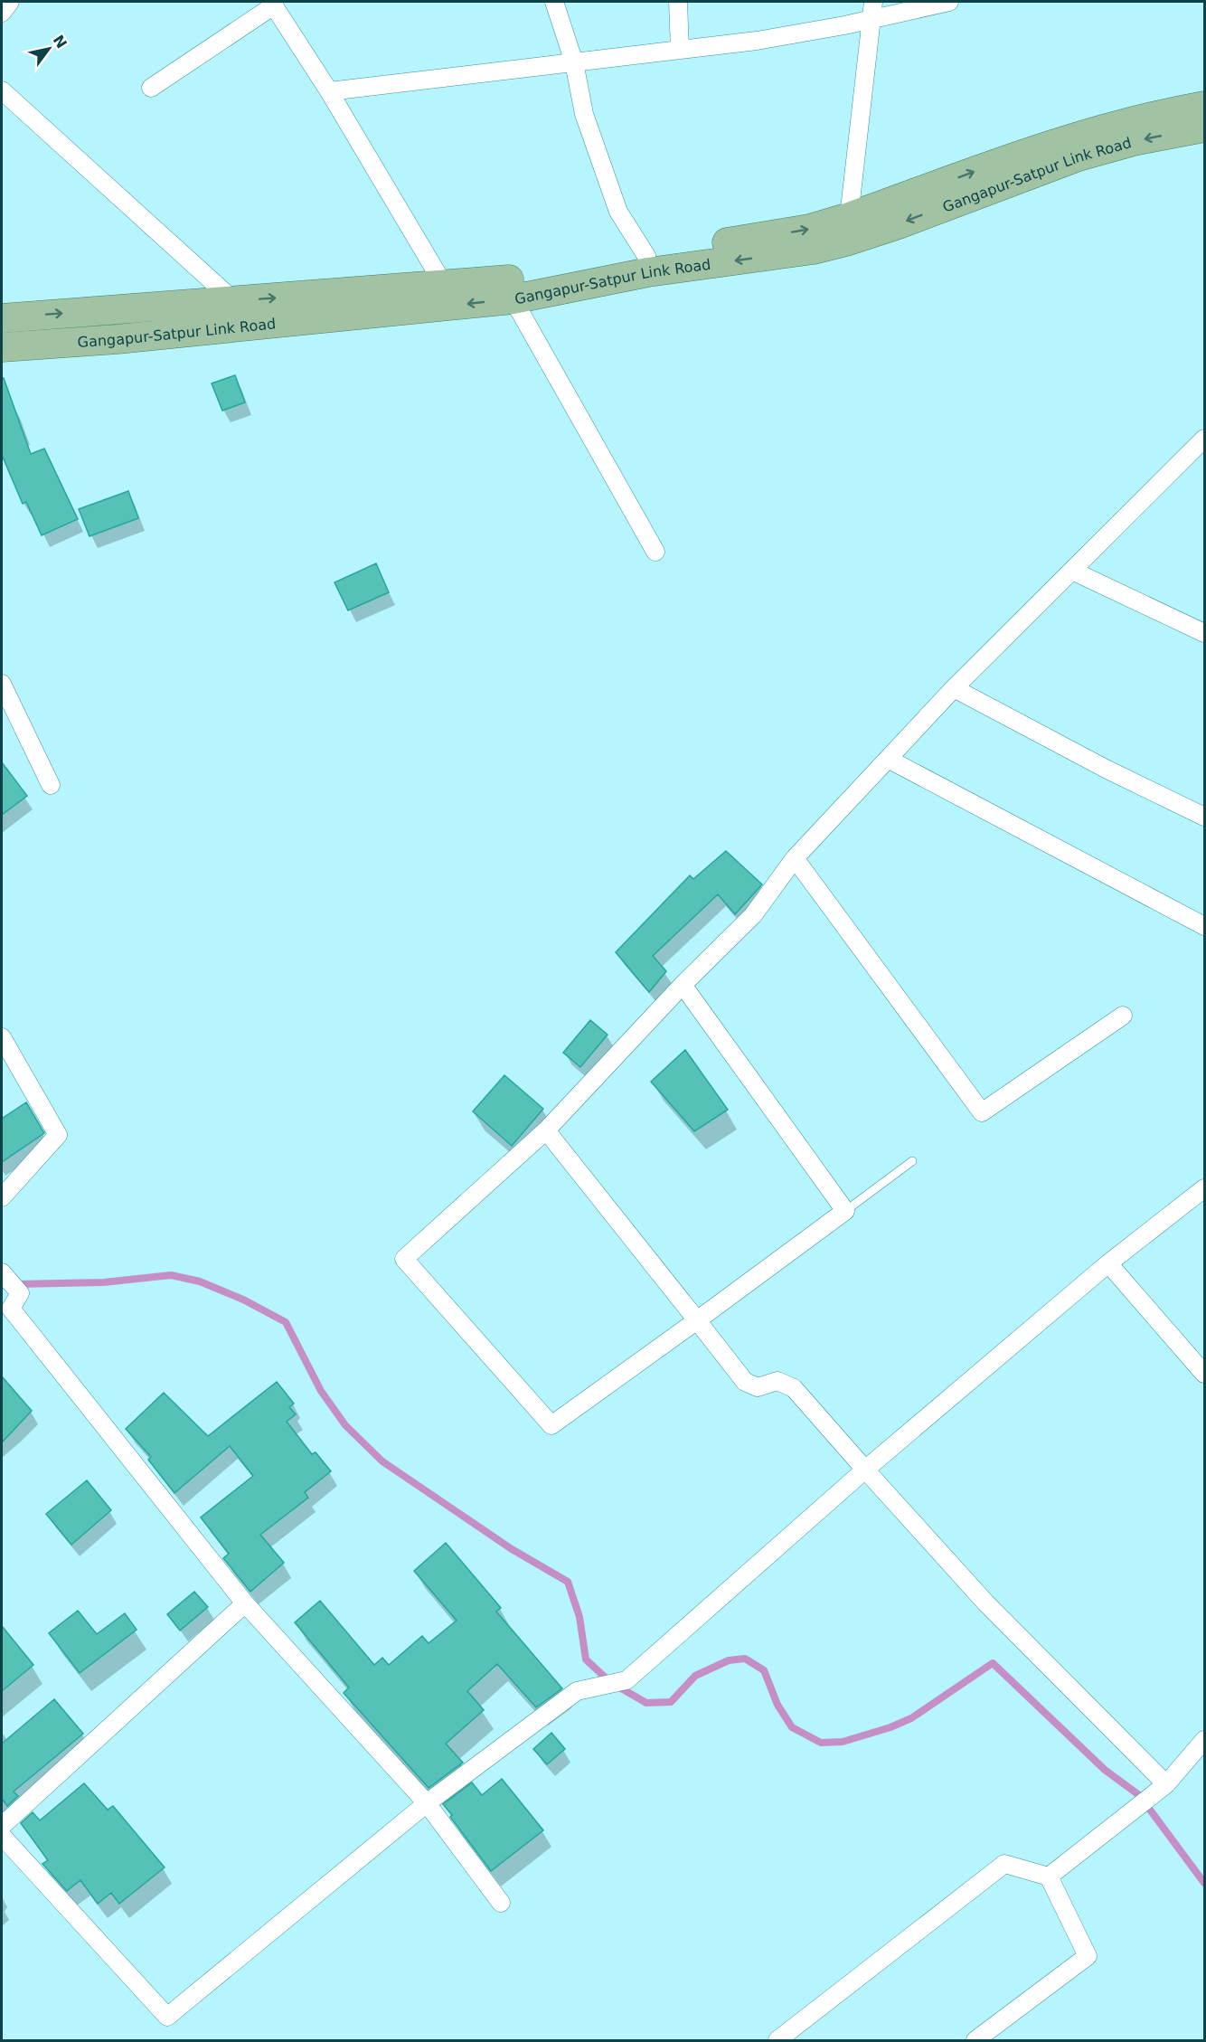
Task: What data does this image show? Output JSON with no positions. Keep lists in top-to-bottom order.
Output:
{
  "streets": {
    "main road": ["Gangapur-Satpur Link Road"]
  },
  "north": "top right"
}
